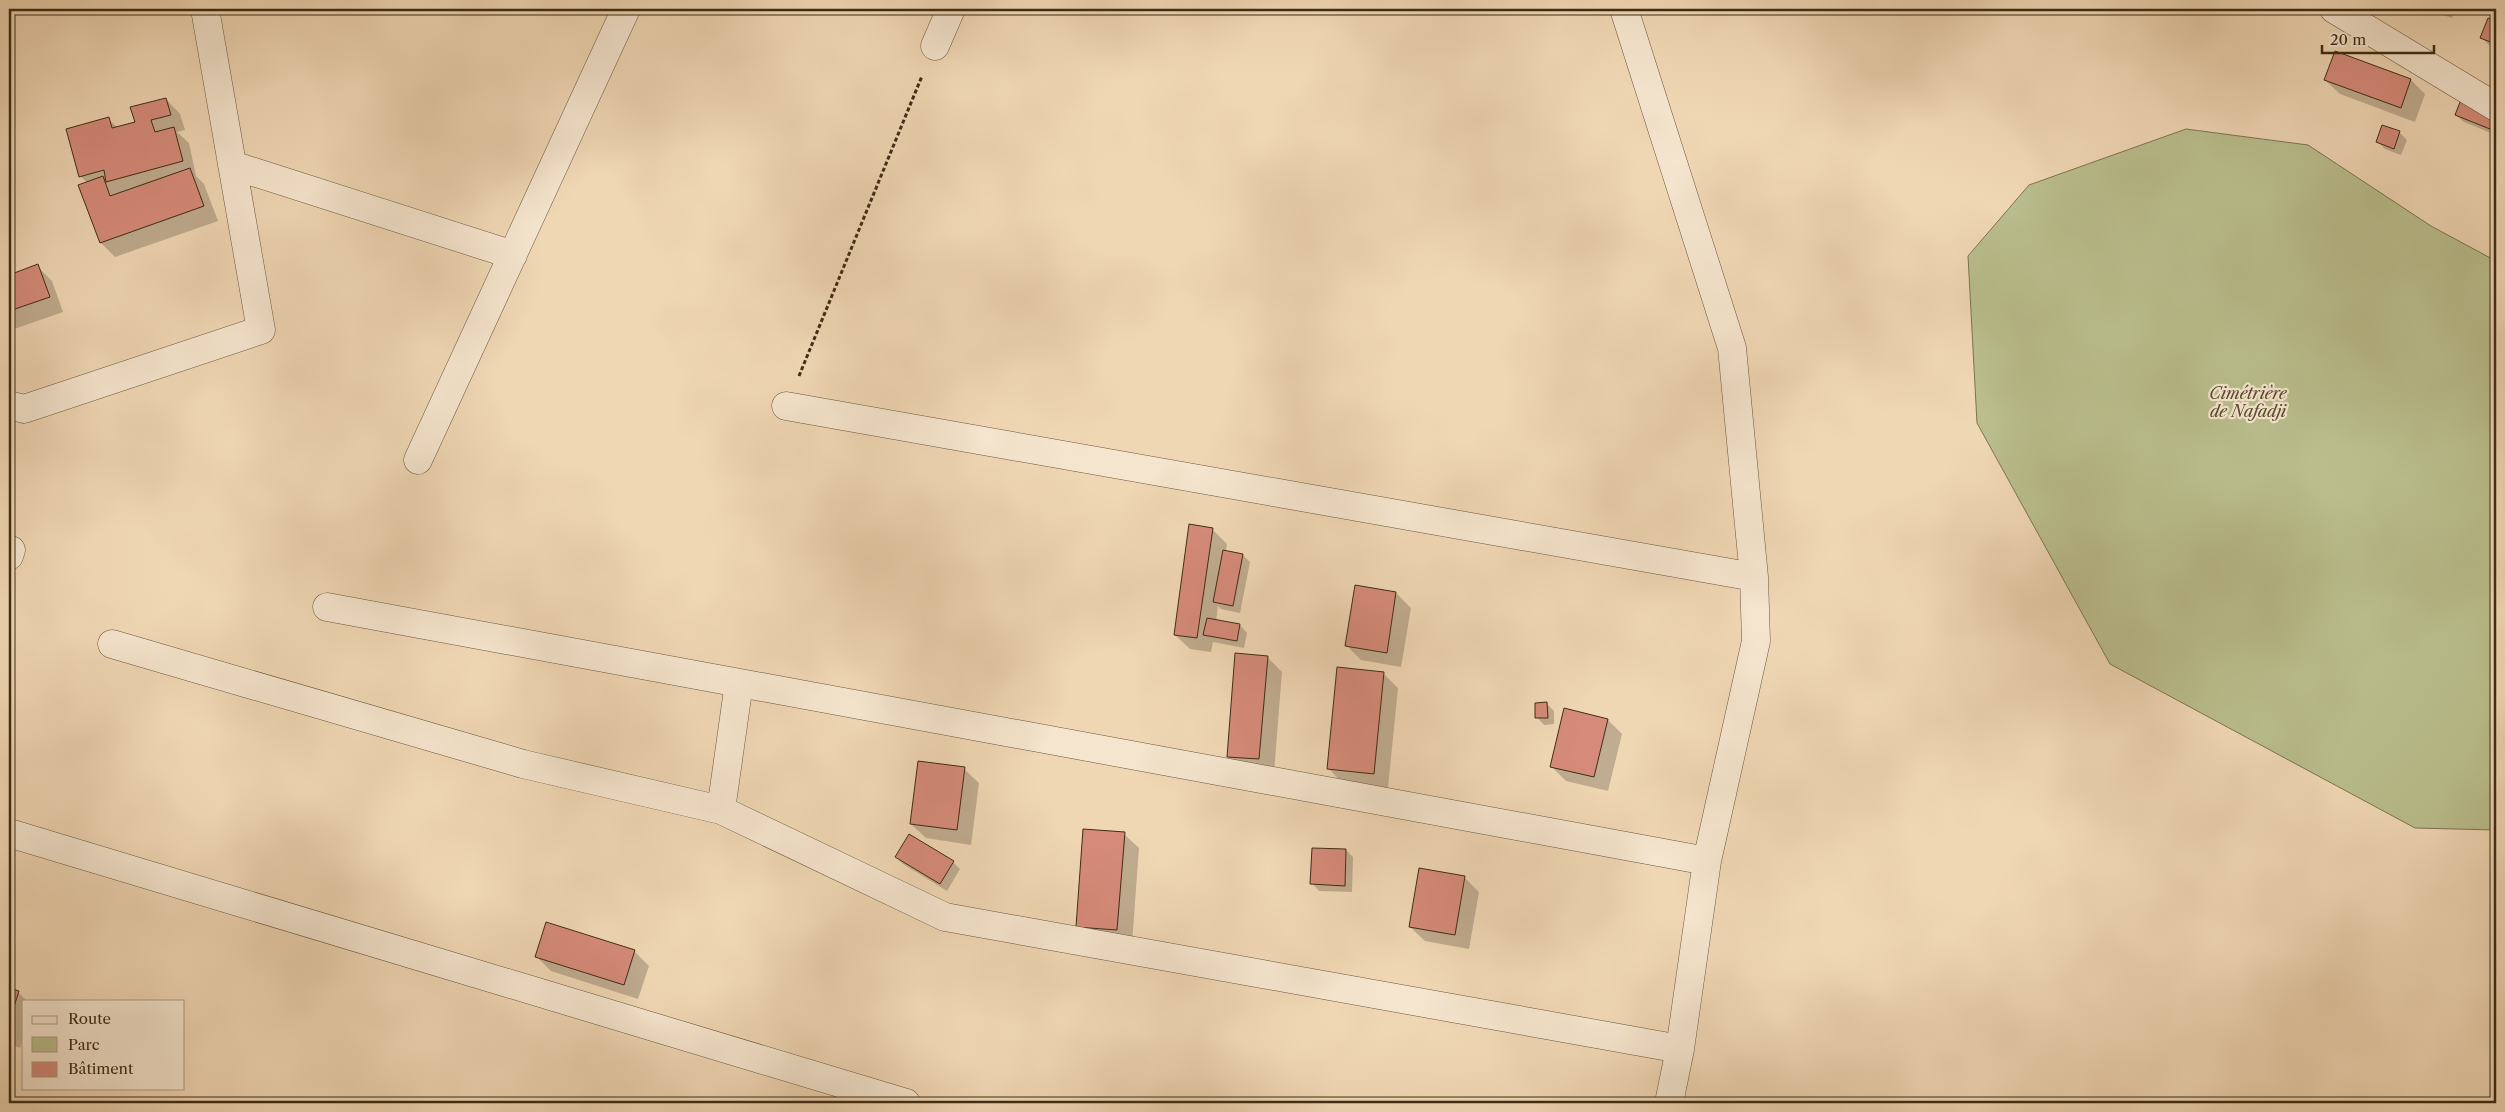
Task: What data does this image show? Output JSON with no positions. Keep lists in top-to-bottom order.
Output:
{
  "parks": ["Cimétrière de Nafadji"],
  "legend": ["Route", "Parc", "Bâtiment"],
  "scale_bar": "20 m"
}
